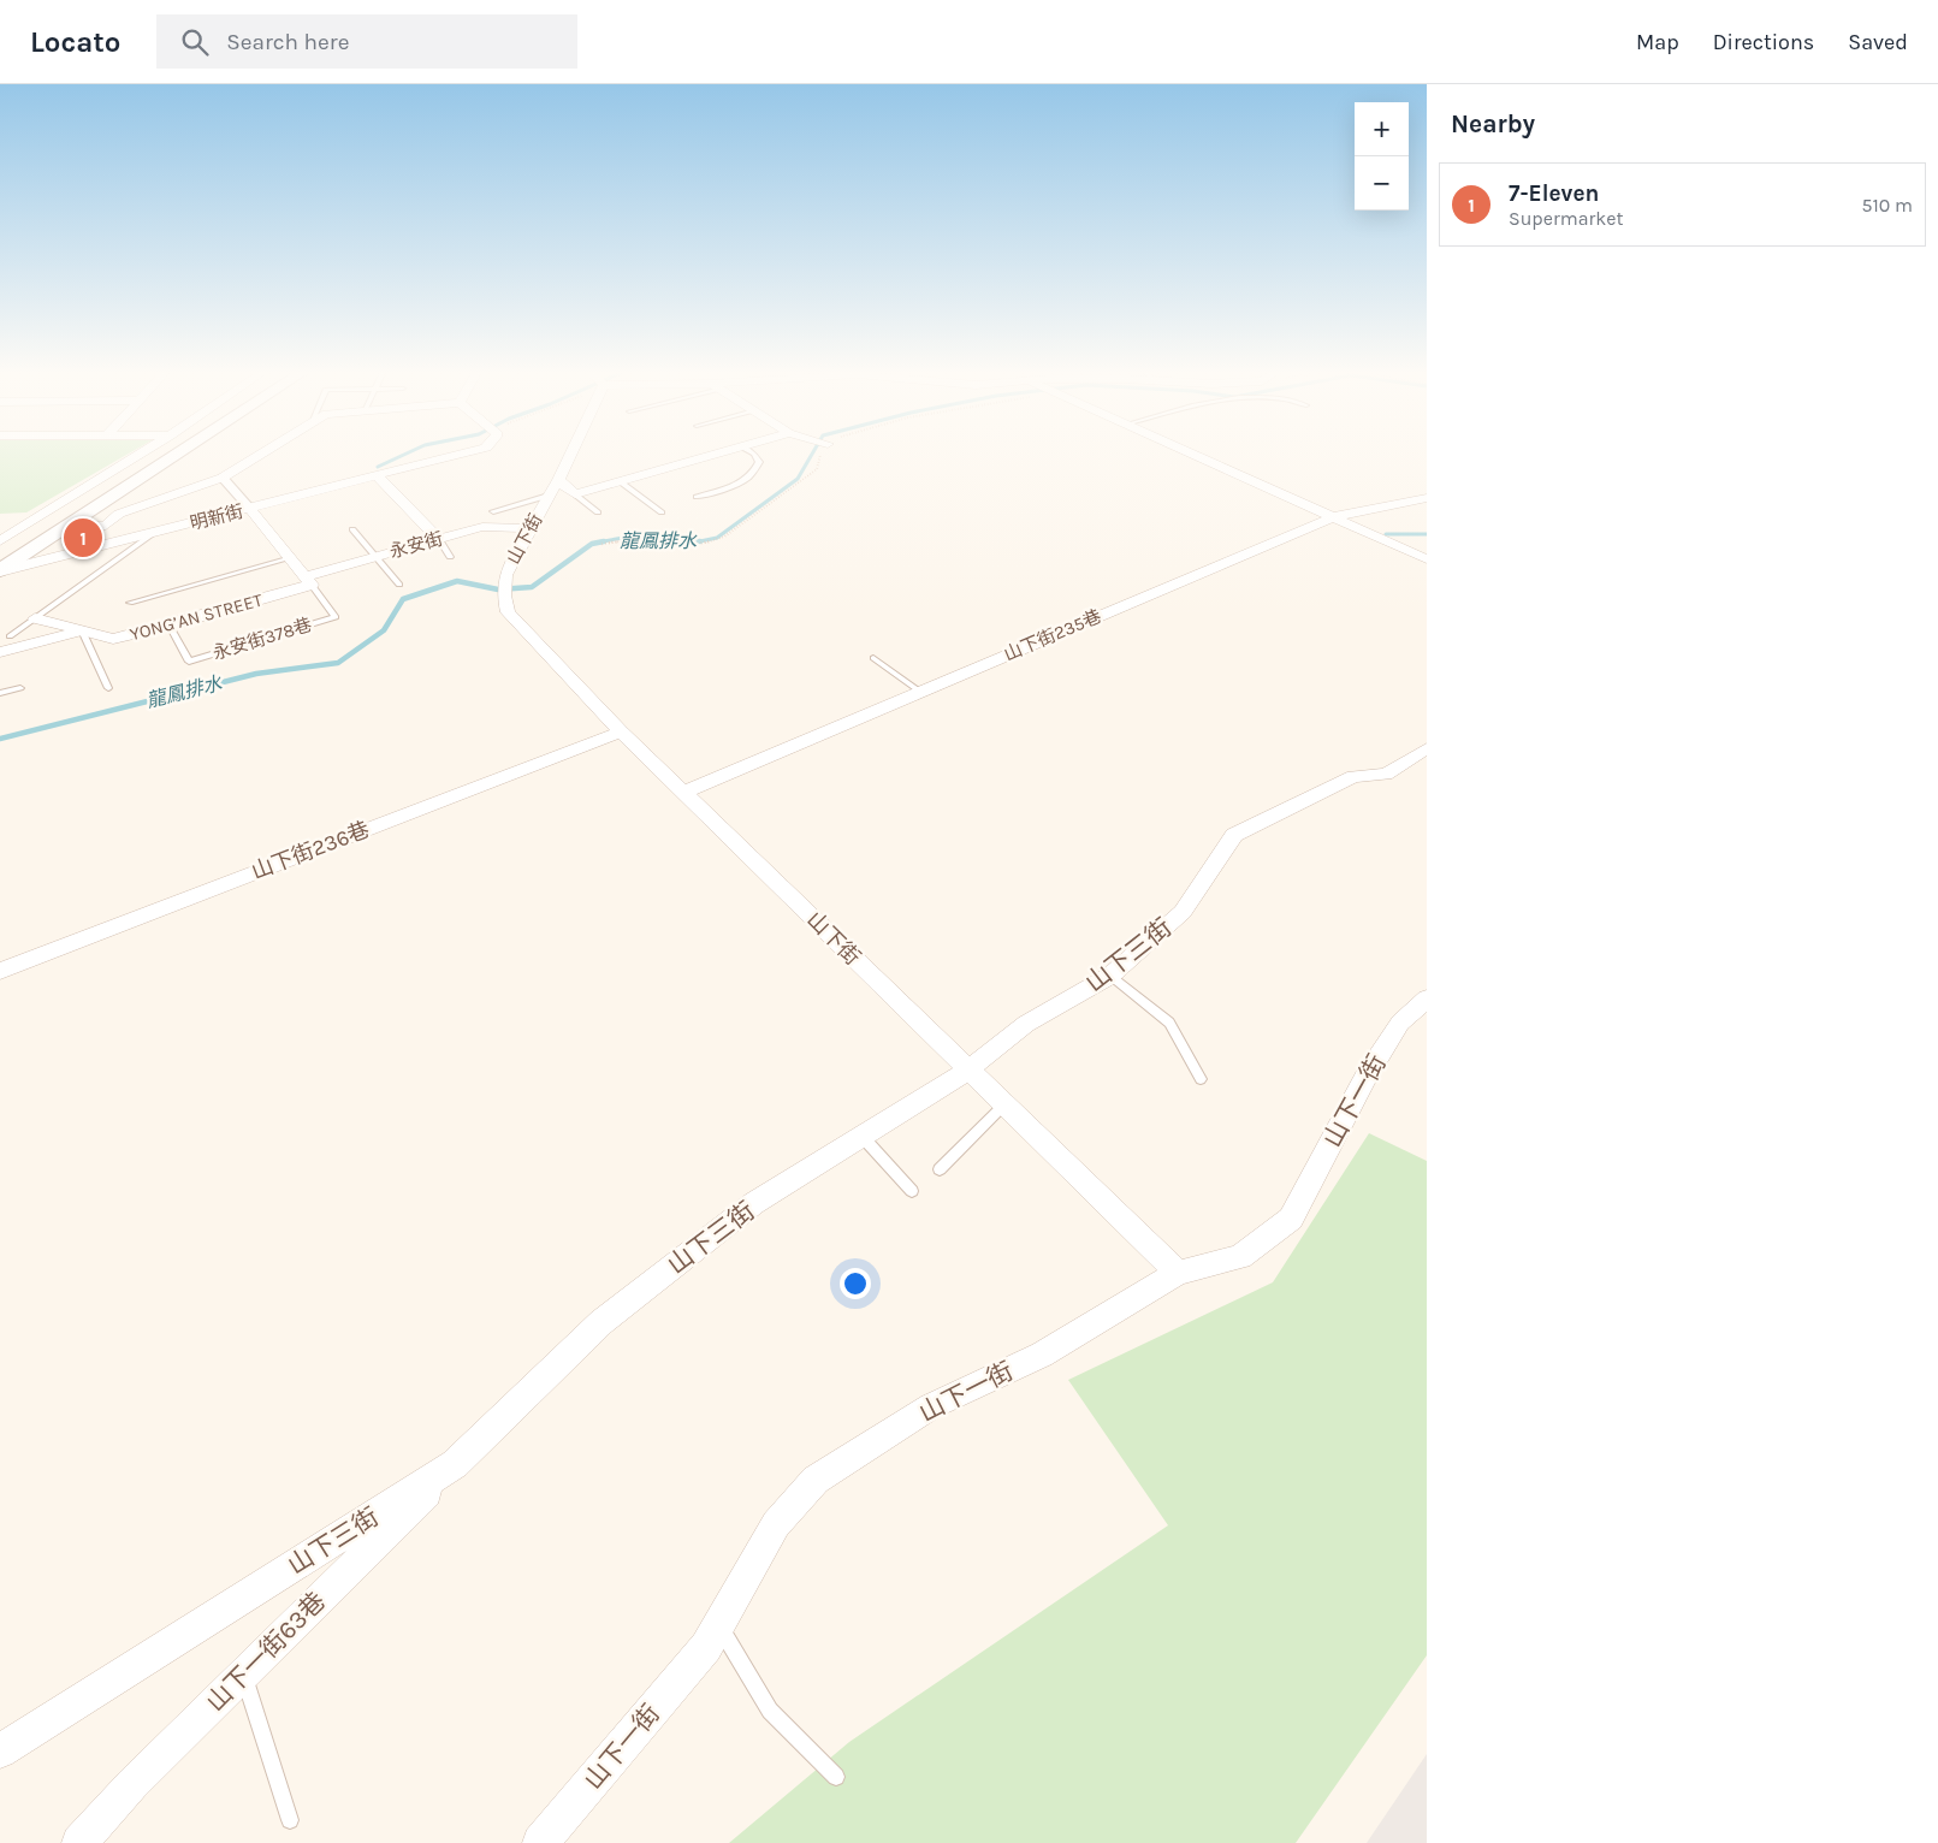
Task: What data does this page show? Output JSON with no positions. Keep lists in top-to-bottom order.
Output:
{
  "streets": {
    "street": [
      "明新街",
      "山下街",
      "永安街",
      "YONG’AN STREET",
      "山下街235巷",
      "山下街236巷",
      "山下三街",
      "山下一街",
      "山下一街63巷"
    ],
    "lane": ["永安街378巷"]
  },
  "crossings": [
    ["山下街", "永安街"],
    ["山下街", "山下街235巷"],
    ["山下街", "山下街236巷"],
    ["山下街", "山下三街"],
    ["山下街", "山下一街"],
    ["永安街", "YONG’AN STREET"],
    ["永安街", "永安街378巷"],
    ["YONG’AN STREET", "永安街378巷"],
    ["山下三街", "山下一街63巷"]
  ],
  "water": ["龍鳳排水"],
  "page": {
    "header": "Locato",
    "search": "Search here",
    "nav": ["Map", "Directions", "Saved"],
    "heading": "Nearby",
    "map_buttons": ["+", "−"],
    "list": [
      {
        "mark": "1",
        "name": "7-Eleven",
        "note": "Supermarket",
        "value": "510 m"
      }
    ],
    "pins": "1"
  }
}
